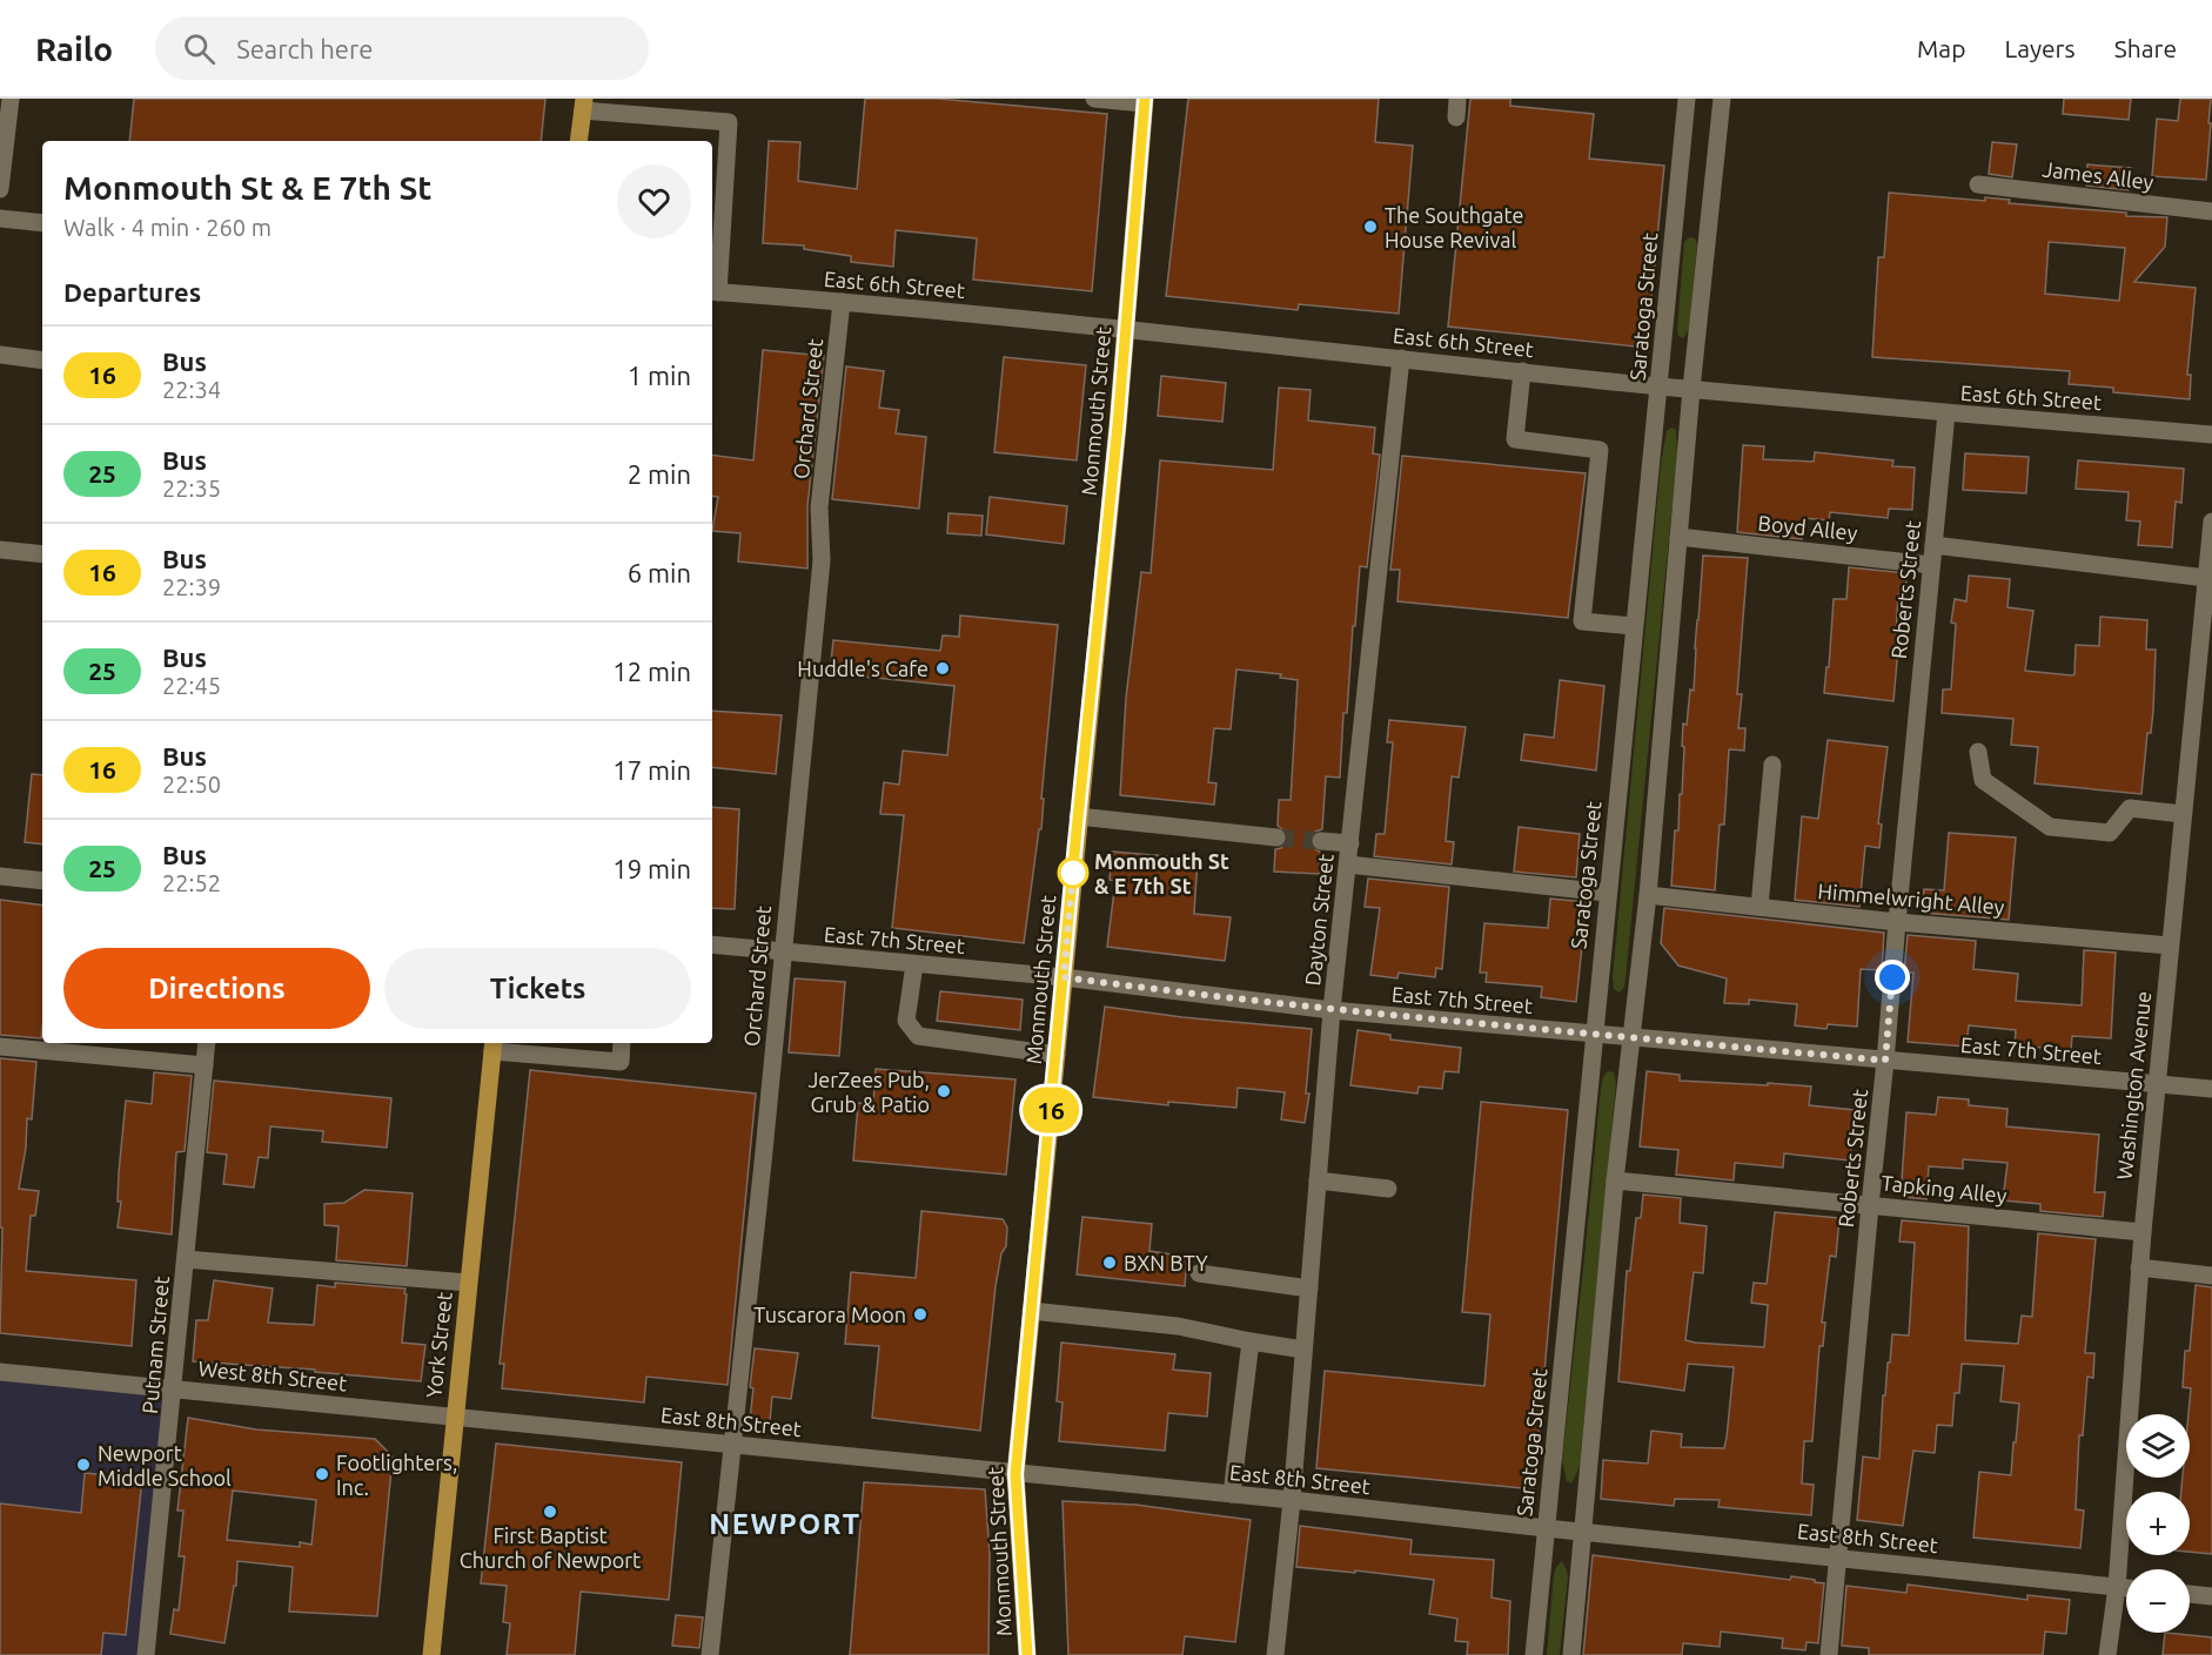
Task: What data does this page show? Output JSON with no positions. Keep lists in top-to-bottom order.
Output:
{
  "streets": {
    "main road": ["Monmouth Street", "York Street"],
    "street": [
      "James Alley",
      "East 6th Street",
      "Saratoga Street",
      "Orchard Street",
      "Boyd Alley",
      "Roberts Street",
      "Himmelwright Alley",
      "Dayton Street",
      "East 7th Street",
      "Washington Avenue",
      "Tapking Alley",
      "Putnam Street",
      "West 8th Street",
      "East 8th Street"
    ]
  },
  "crossings": [
    ["East 6th Street", "Saratoga Street"],
    ["East 6th Street", "Orchard Street"],
    ["East 6th Street", "Monmouth Street"],
    ["East 6th Street", "Roberts Street"],
    ["East 6th Street", "Dayton Street"],
    ["Saratoga Street", "East 7th Street"],
    ["Saratoga Street", "East 8th Street"],
    ["Orchard Street", "East 7th Street"],
    ["Orchard Street", "East 8th Street"],
    ["Monmouth Street", "East 7th Street"],
    ["Monmouth Street", "East 8th Street"],
    ["Boyd Alley", "Roberts Street"],
    ["Roberts Street", "Himmelwright Alley"],
    ["Roberts Street", "East 7th Street"],
    ["Roberts Street", "Tapking Alley"],
    ["Roberts Street", "East 8th Street"],
    ["Himmelwright Alley", "Washington Avenue"],
    ["Dayton Street", "East 7th Street"],
    ["Dayton Street", "East 8th Street"],
    ["East 7th Street", "Washington Avenue"],
    ["Washington Avenue", "Tapking Alley"],
    ["Washington Avenue", "East 8th Street"],
    ["Putnam Street", "West 8th Street"],
    ["York Street", "West 8th Street"],
    ["York Street", "East 8th Street"],
    ["West 8th Street", "East 8th Street"]
  ],
  "districts": ["NEWPORT"],
  "places": [
    "The Southgate House Revival",
    "Huddle's Cafe",
    "Monmouth St & E 7th St",
    "JerZees Pub, Grub & Patio",
    "BXN BTY",
    "Tuscarora Moon",
    "Newport Middle School",
    "Footlighters, Inc.",
    "First Baptist Church of Newport"
  ],
  "lines": ["bus line 16"],
  "page": {
    "header": "Railo",
    "search": "Search here",
    "nav": ["Map", "Layers", "Share"],
    "on_map": "16",
    "heading": [
      ["Monmouth St & E 7th St", "Walk · 4 min · 260 m"],
      "Departures"
    ],
    "list": [
      {
        "mark": "16",
        "name": "Bus",
        "note": "22:34",
        "value": "1 min"
      },
      {
        "mark": "25",
        "name": "Bus",
        "note": "22:35",
        "value": "2 min"
      },
      {
        "mark": "16",
        "name": "Bus",
        "note": "22:39",
        "value": "6 min"
      },
      {
        "mark": "25",
        "name": "Bus",
        "note": "22:45",
        "value": "12 min"
      },
      {
        "mark": "16",
        "name": "Bus",
        "note": "22:50",
        "value": "17 min"
      },
      {
        "mark": "25",
        "name": "Bus",
        "note": "22:52",
        "value": "19 min"
      }
    ],
    "buttons": ["Directions", "Tickets"],
    "map_buttons": ["+", "−"]
  }
}
